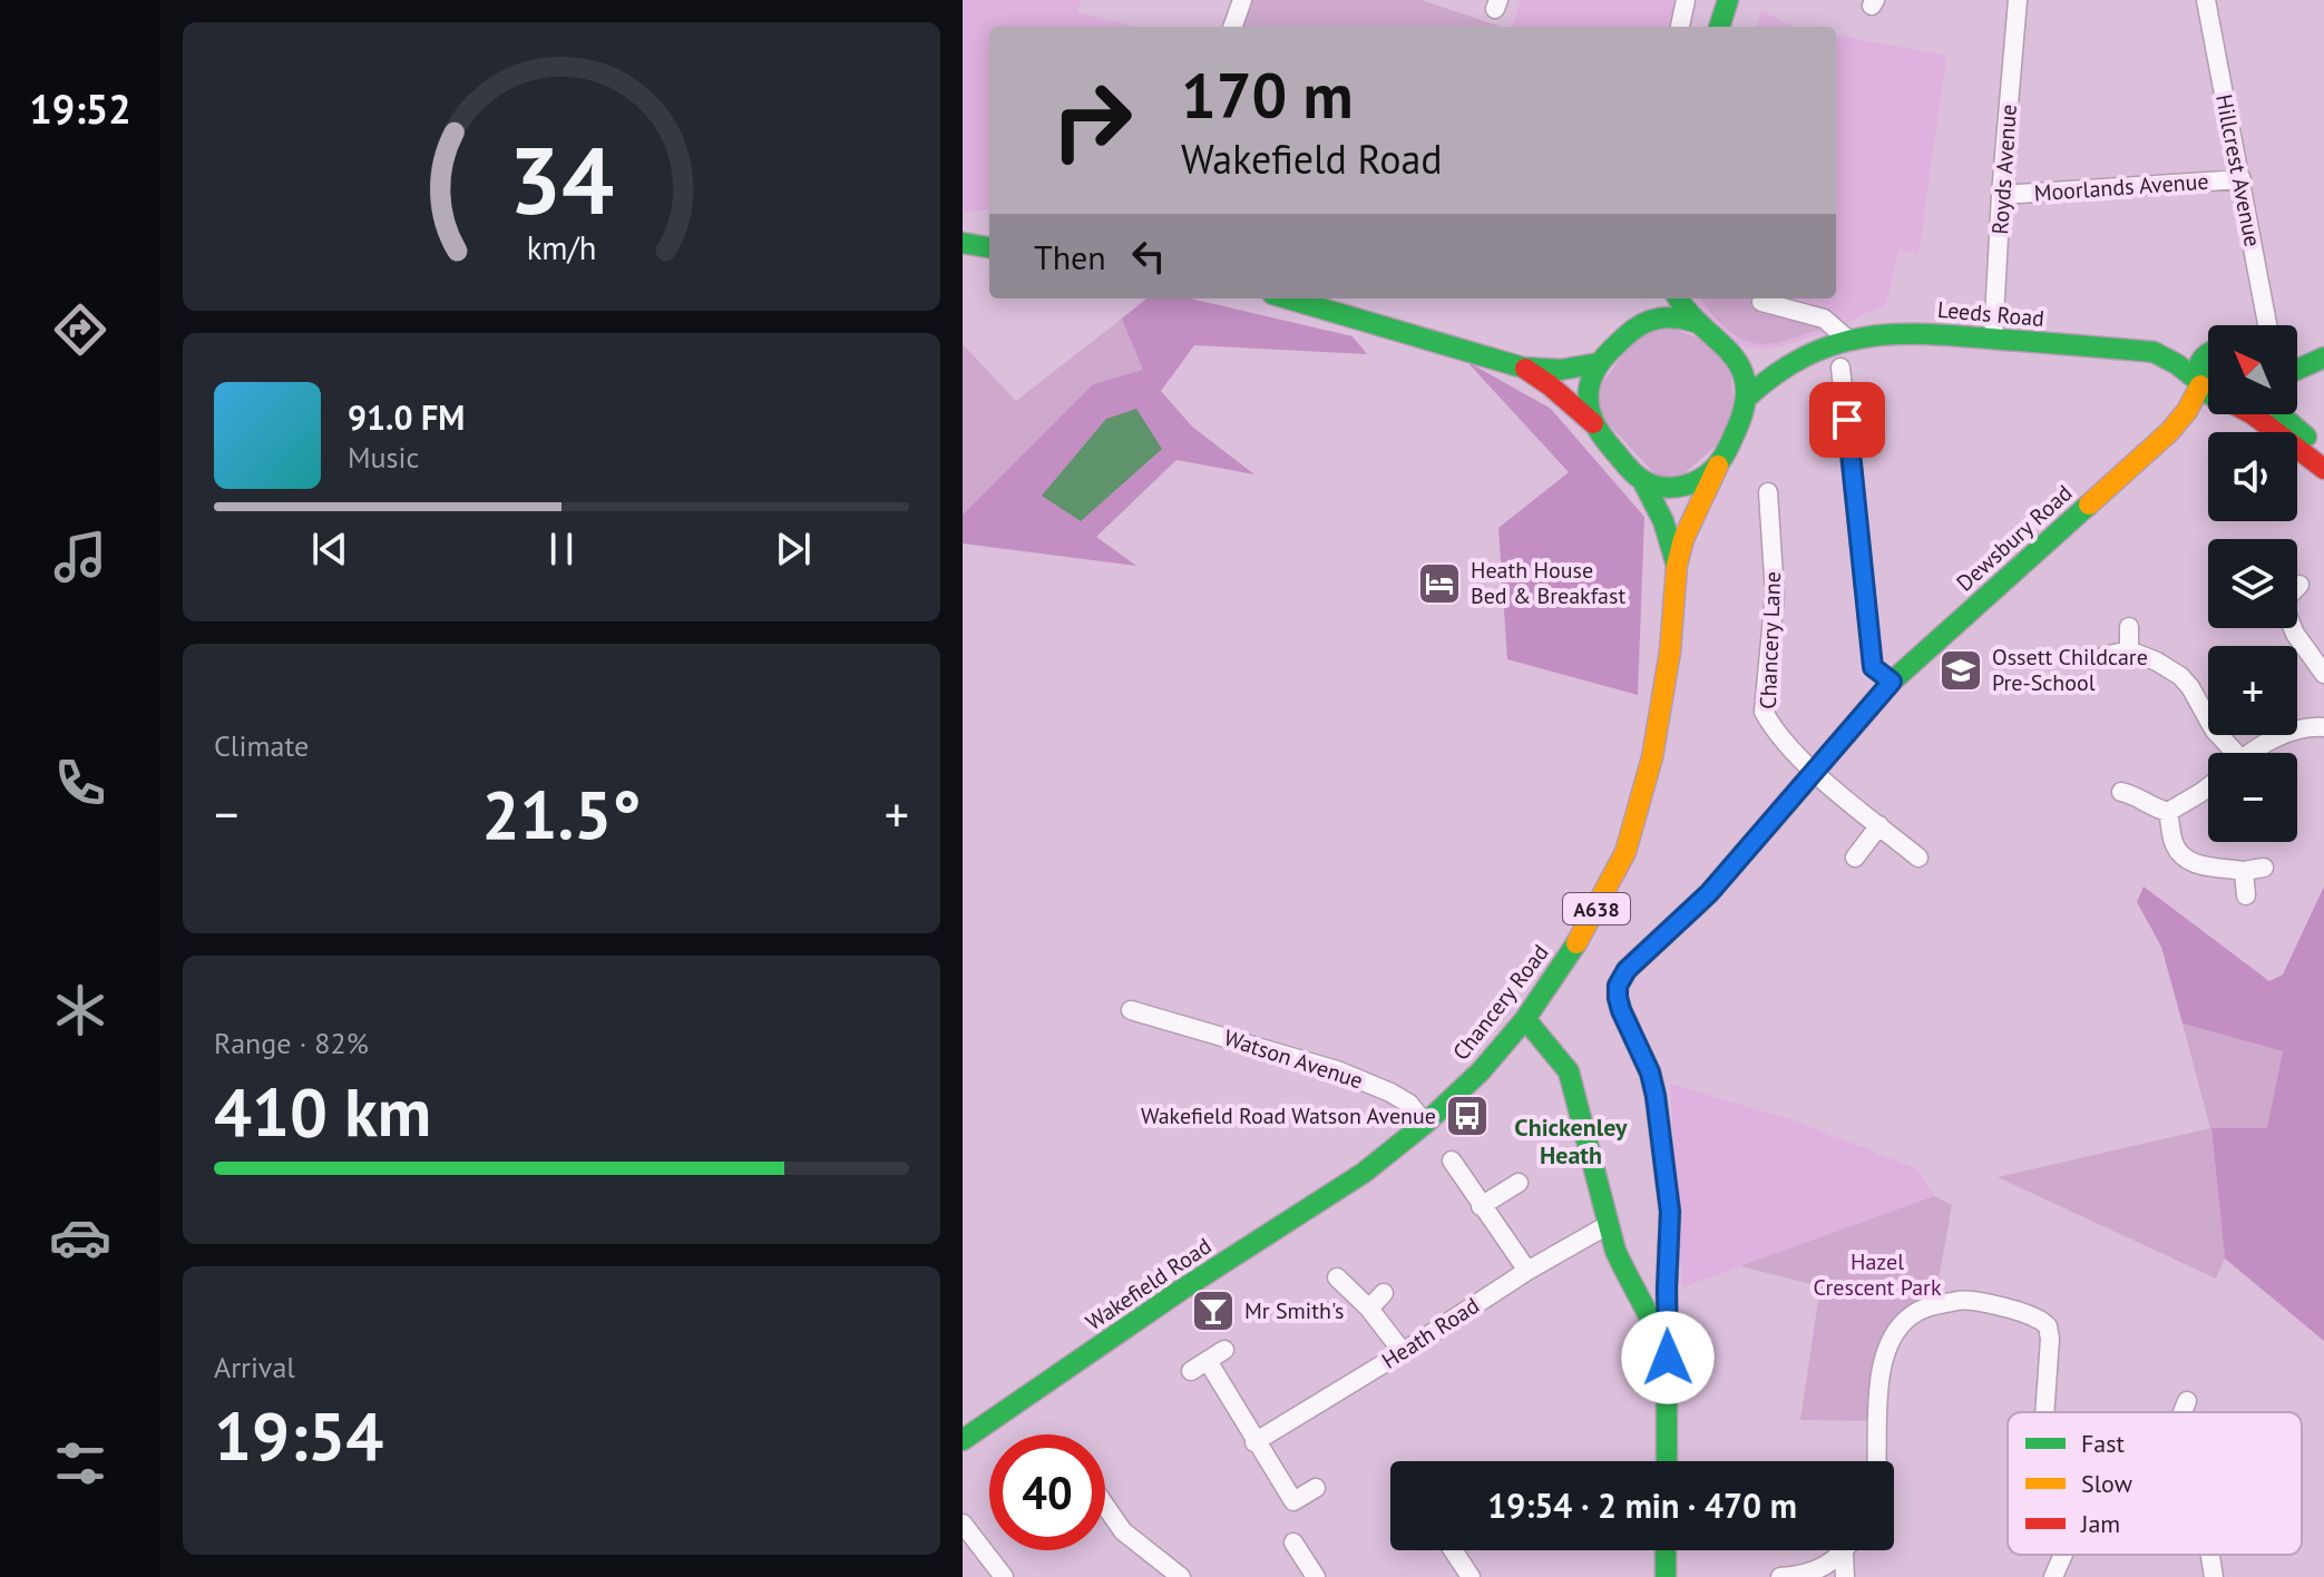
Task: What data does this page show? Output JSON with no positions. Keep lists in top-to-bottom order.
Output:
{
  "streets": {
    "main road": [
      "Leeds Road",
      "Dewsbury Road",
      "A638",
      "Chancery Road",
      "Wakefield Road"
    ],
    "street": [
      "Royds Avenue",
      "Hillcrest Avenue",
      "Moorlands Avenue",
      "Chancery Lane",
      "Watson Avenue",
      "Heath Road"
    ]
  },
  "crossings": [
    ["Royds Avenue", "Moorlands Avenue"],
    ["Royds Avenue", "Leeds Road"],
    ["Hillcrest Avenue", "Moorlands Avenue"],
    ["Leeds Road", "Dewsbury Road"],
    ["Leeds Road", "A638"],
    ["Leeds Road", "Chancery Road"],
    ["A638", "Chancery Road"],
    ["Chancery Road", "Watson Avenue"],
    ["Chancery Road", "Wakefield Road"]
  ],
  "districts": ["Chickenley Heath"],
  "parks": ["Hazel Crescent Park"],
  "places": {
    "hotel": ["Heath House Bed & Breakfast"],
    "school or university": ["Ossett Childcare Pre-School"],
    "bus stop": ["Wakefield Road Watson Avenue"],
    "bar": ["Mr Smith's"]
  },
  "legend": ["Fast", "Slow", "Jam"],
  "north": "top left",
  "page": {
    "tabs": "19:52",
    "turn": ["170 m", "Wakefield Road"],
    "then": "Then",
    "map_buttons": ["+", "−"],
    "song": ["91.0 FM", "Music"],
    "tile": [
      "Climate",
      ["Range · 82%", "410 km"],
      ["Arrival", "19:54"]
    ],
    "heat": ["−", "21.5°", "+"],
    "limit": "40",
    "trip": "19:54 · 2 min · 470 m",
    "gauge": ["34", "km/h"]
  }
}
